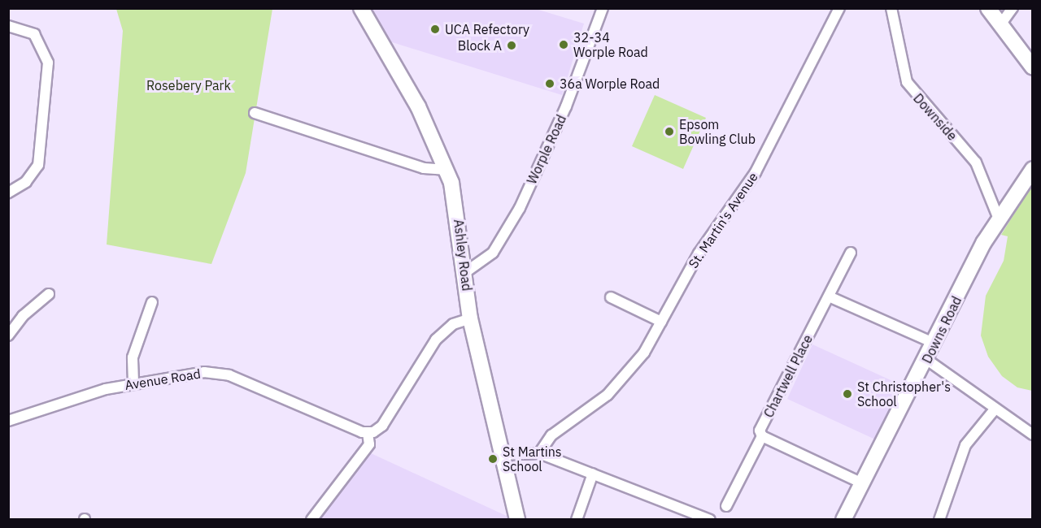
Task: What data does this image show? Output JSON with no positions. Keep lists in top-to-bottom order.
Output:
{
  "streets": {
    "main road": ["Ashley Road", "Downs Road"],
    "street": [
      "Downside",
      "Worple Road",
      "St. Martin's Avenue",
      "Chartwell Place",
      "Avenue Road"
    ]
  },
  "crossings": [
    ["Downside", "Downs Road"],
    ["Worple Road", "Ashley Road"],
    ["Downs Road", "Chartwell Place"]
  ],
  "parks": ["Rosebery Park"],
  "places": [
    "UCA Refectory",
    "32-34 Worple Road",
    "Block A",
    "36a Worple Road",
    "Epsom Bowling Club",
    "St Christopher's School",
    "St Martins School"
  ]
}
